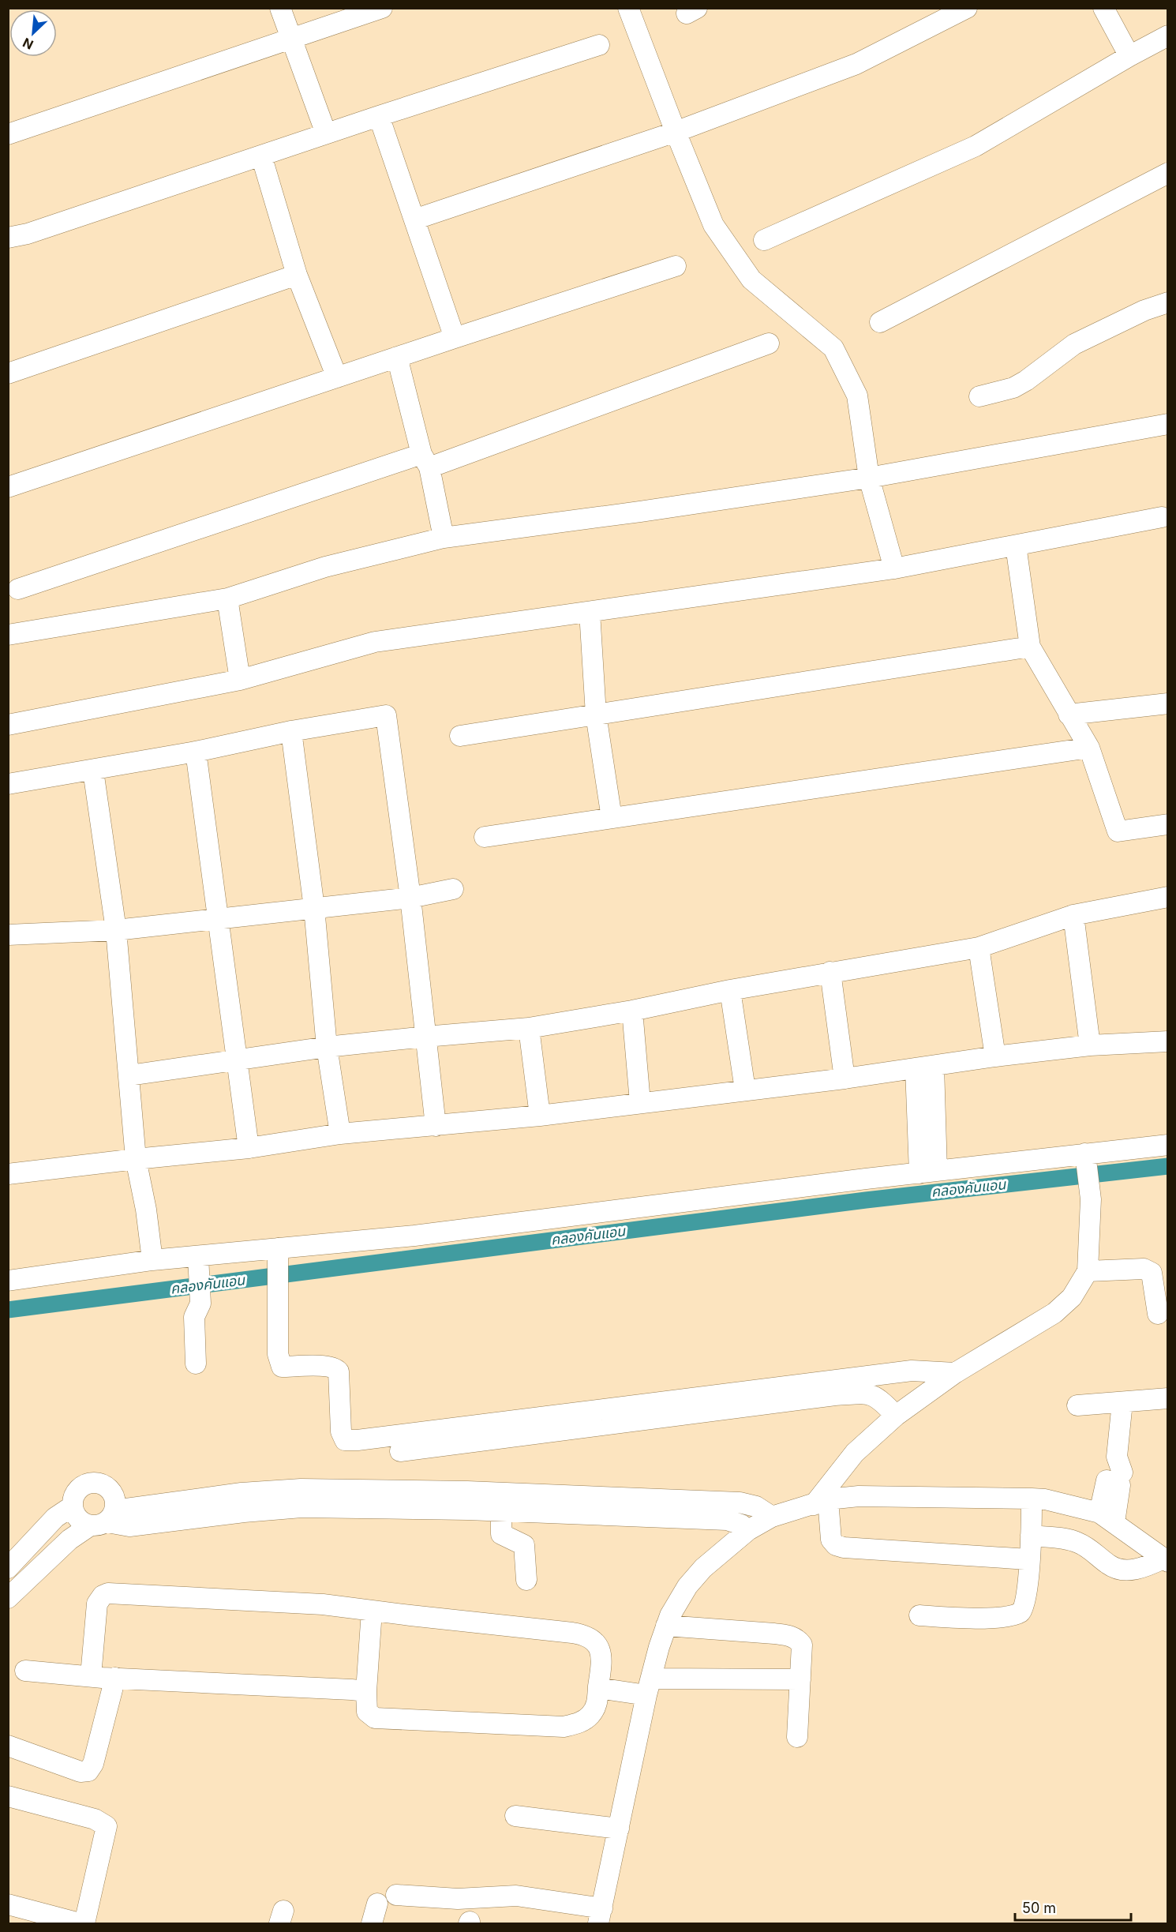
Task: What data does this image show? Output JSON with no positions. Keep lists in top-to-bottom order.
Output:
{
  "water": ["คลองคันแอน"],
  "scale_bar": "50 m",
  "north": "bottom left"
}
